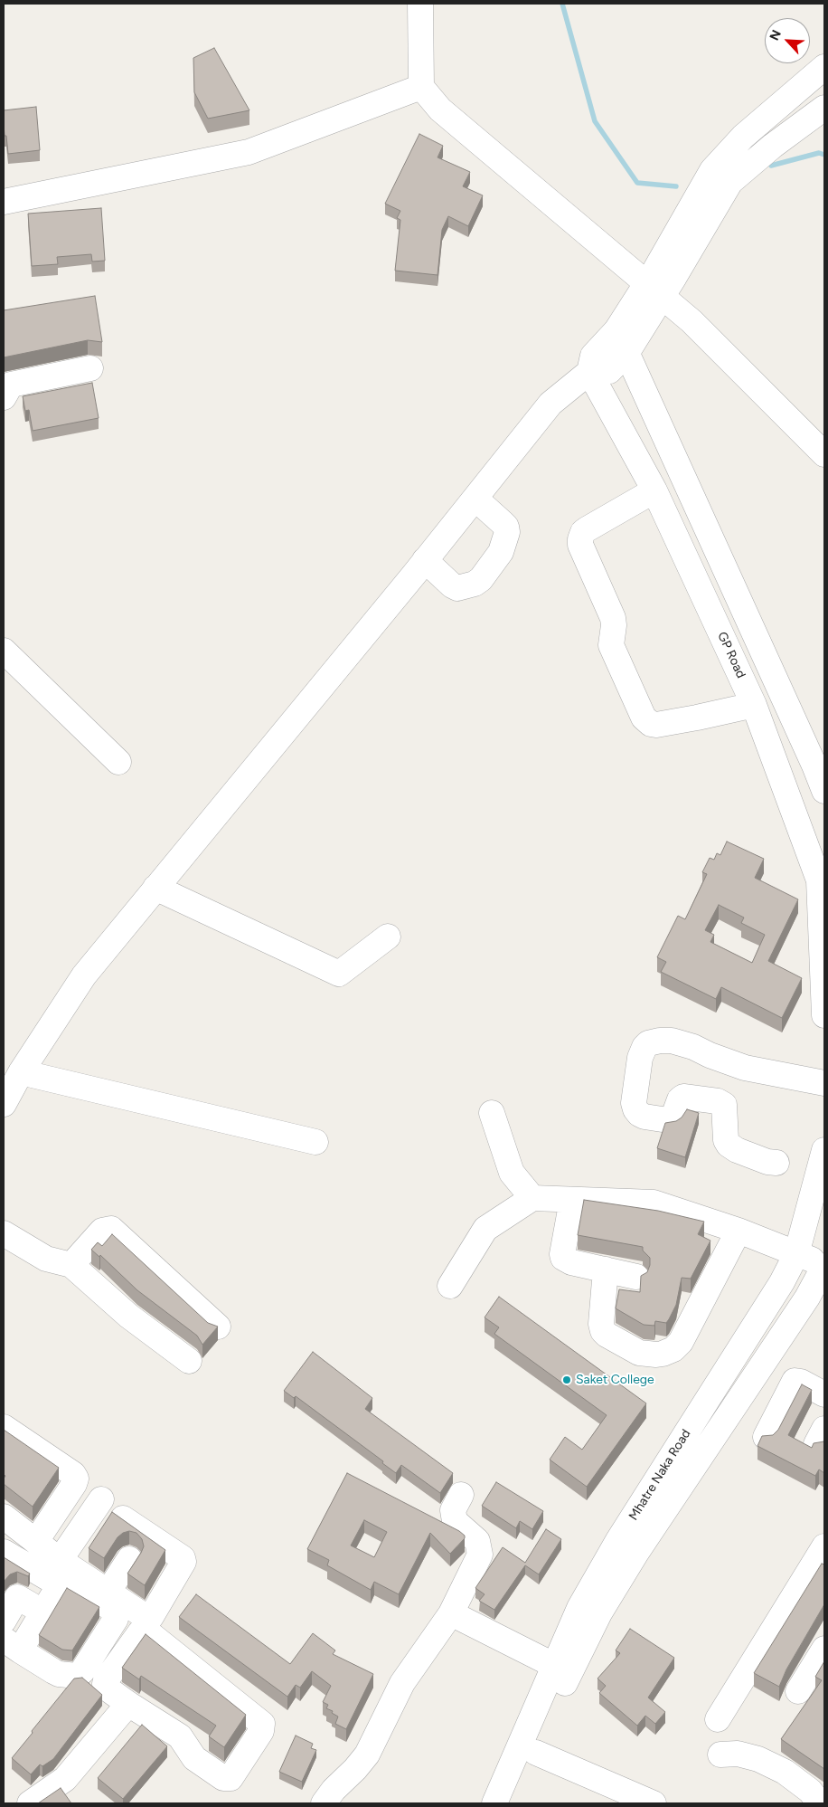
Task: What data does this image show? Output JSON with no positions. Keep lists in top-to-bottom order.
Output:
{
  "streets": {
    "street": ["GP Road", "Mhatre Naka Road"]
  },
  "places": ["Saket College"],
  "north": "top left"
}
